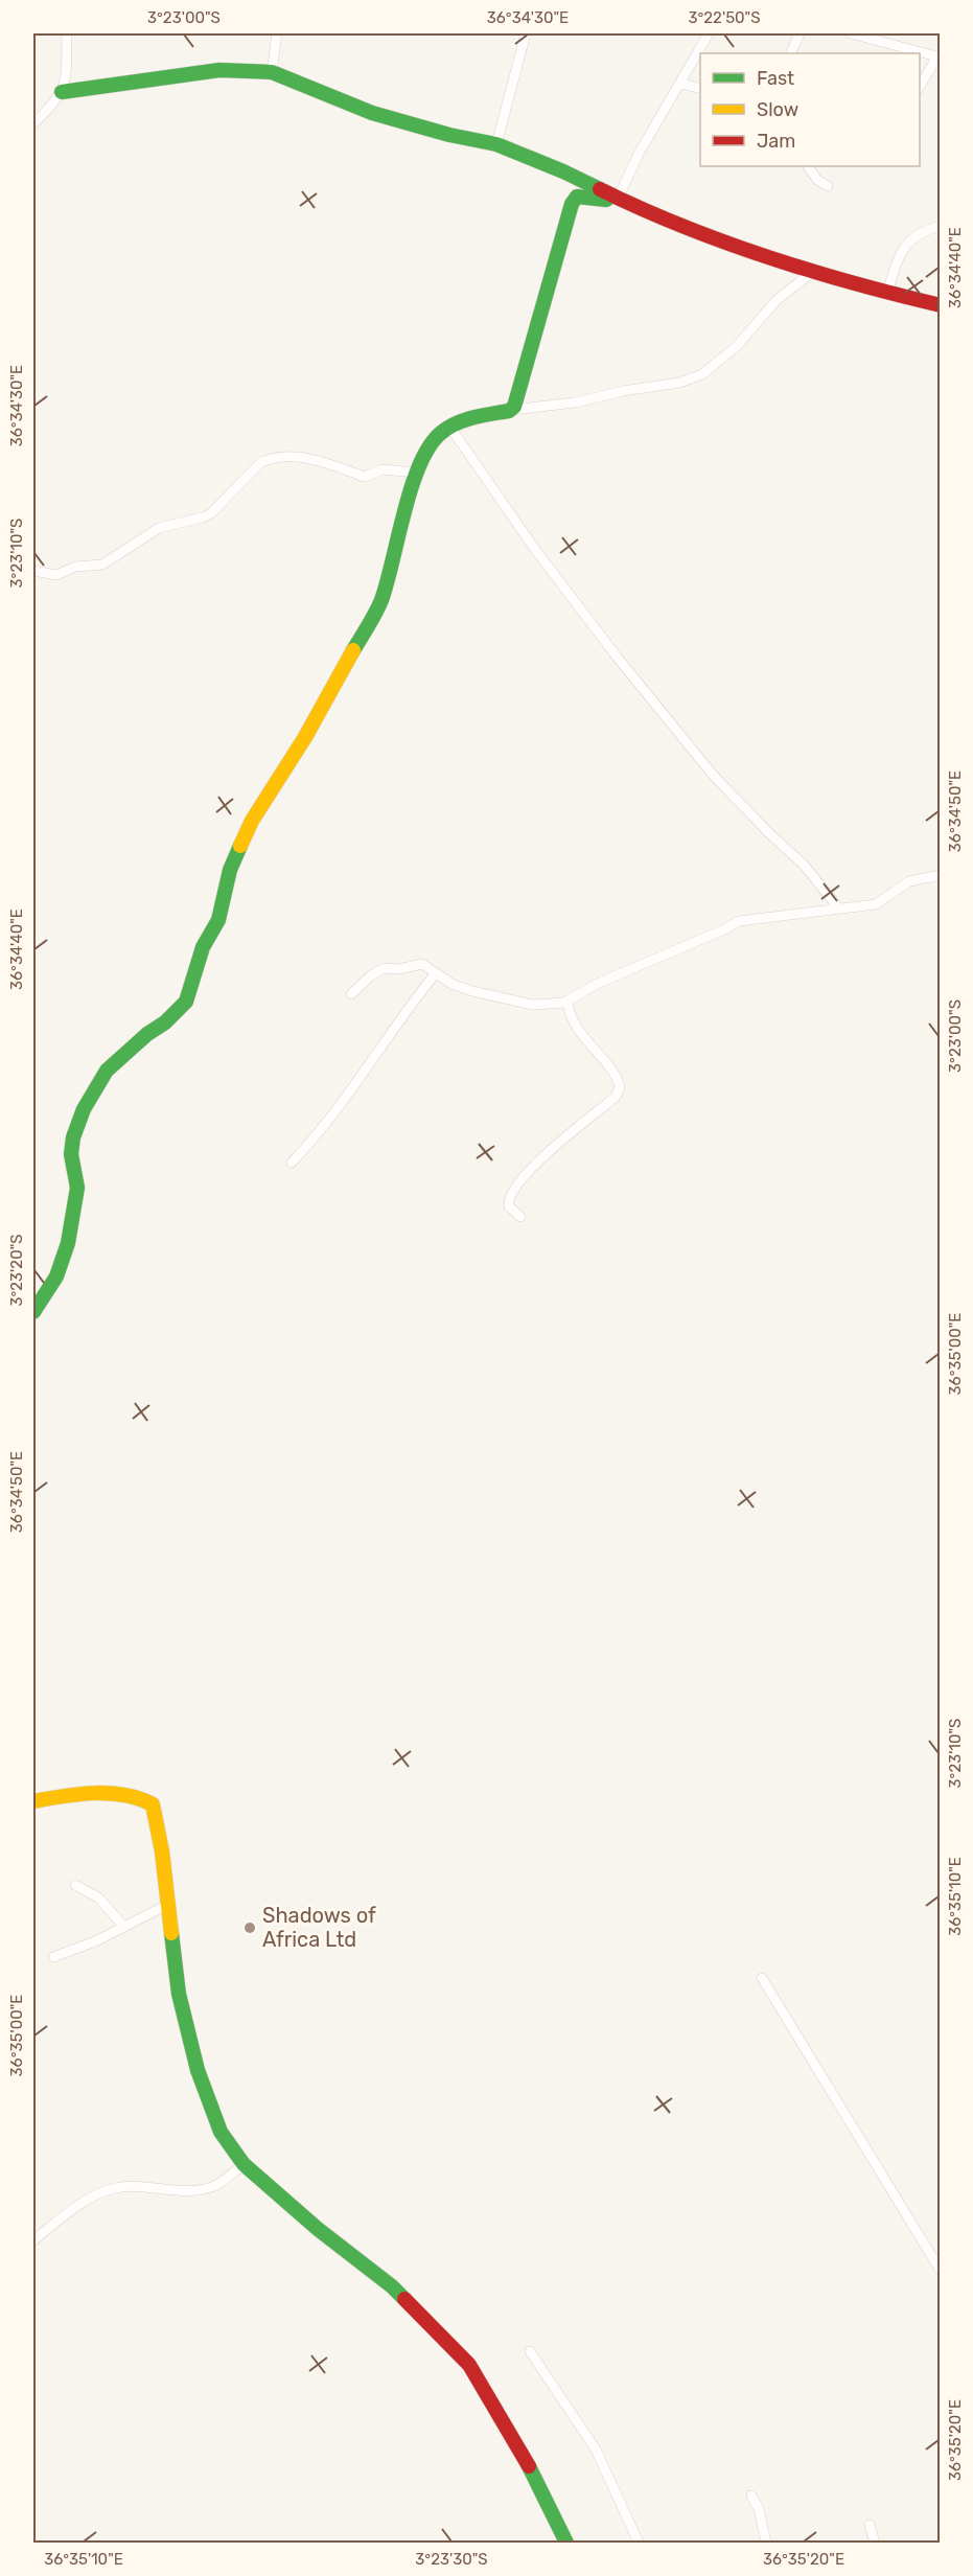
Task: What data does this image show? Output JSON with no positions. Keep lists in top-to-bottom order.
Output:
{
  "places": ["Shadows of Africa Ltd"],
  "legend": ["Fast", "Slow", "Jam"],
  "coordinates": [
    "3°23'00\"S",
    "36°34'30\"E",
    "3°22'50\"S",
    "36°34'40\"E",
    "3°23'10\"S",
    "36°34'50\"E",
    "3°23'20\"S",
    "36°35'00\"E",
    "36°35'10\"E",
    "36°35'20\"E",
    "3°23'30\"S"
  ]
}
